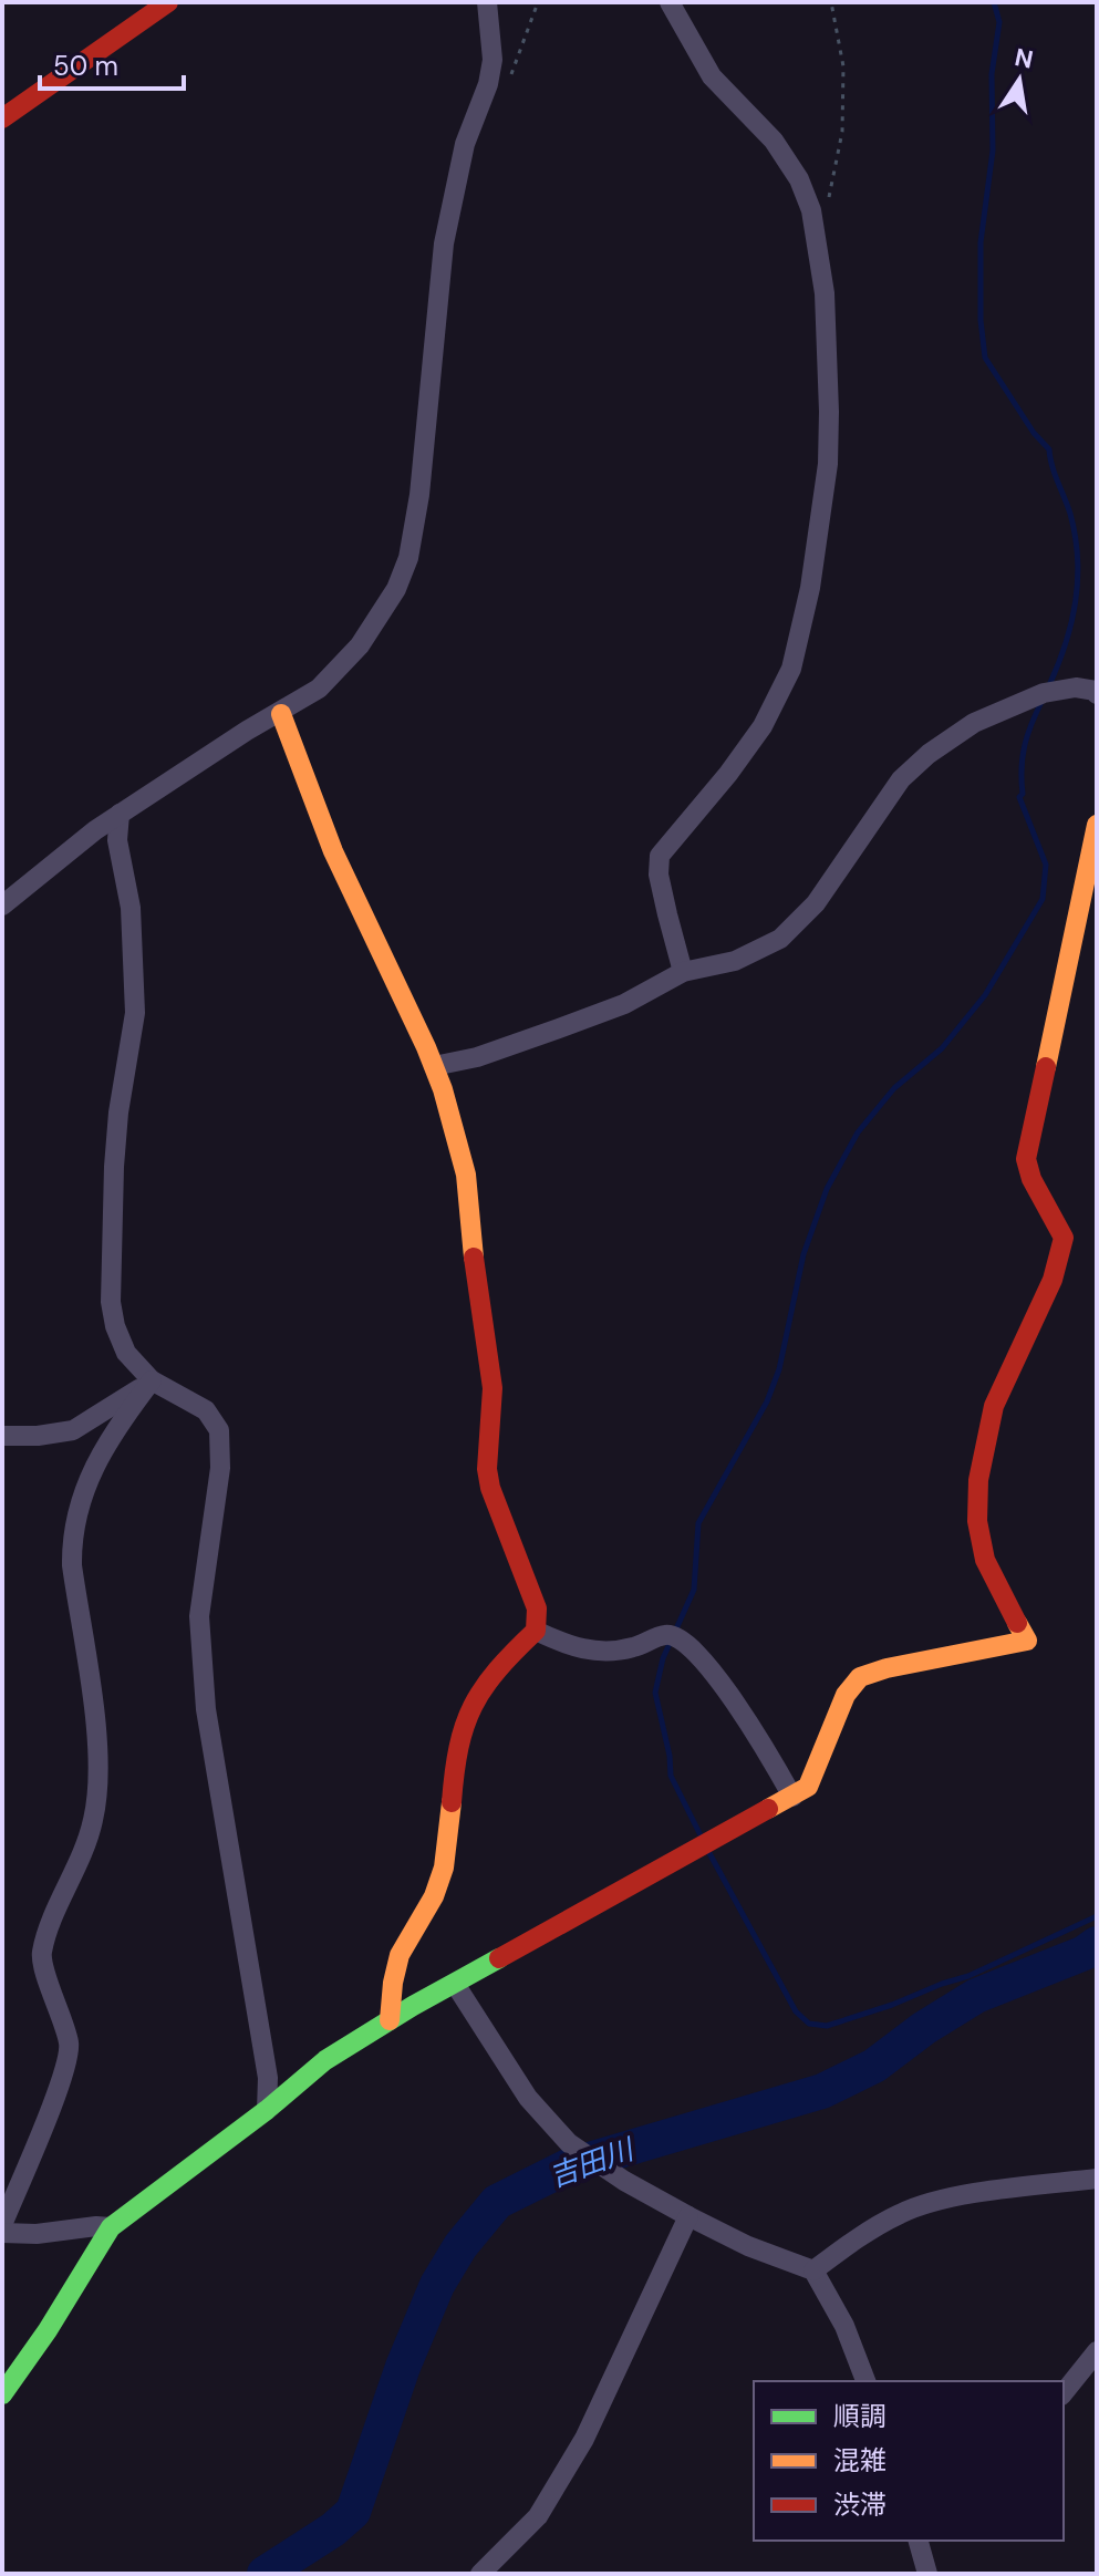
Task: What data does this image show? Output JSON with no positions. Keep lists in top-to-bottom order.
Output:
{
  "water": ["吉田川"],
  "legend": ["順調", "混雑", "渋滞"],
  "scale_bar": "50 m",
  "north": "top"
}
